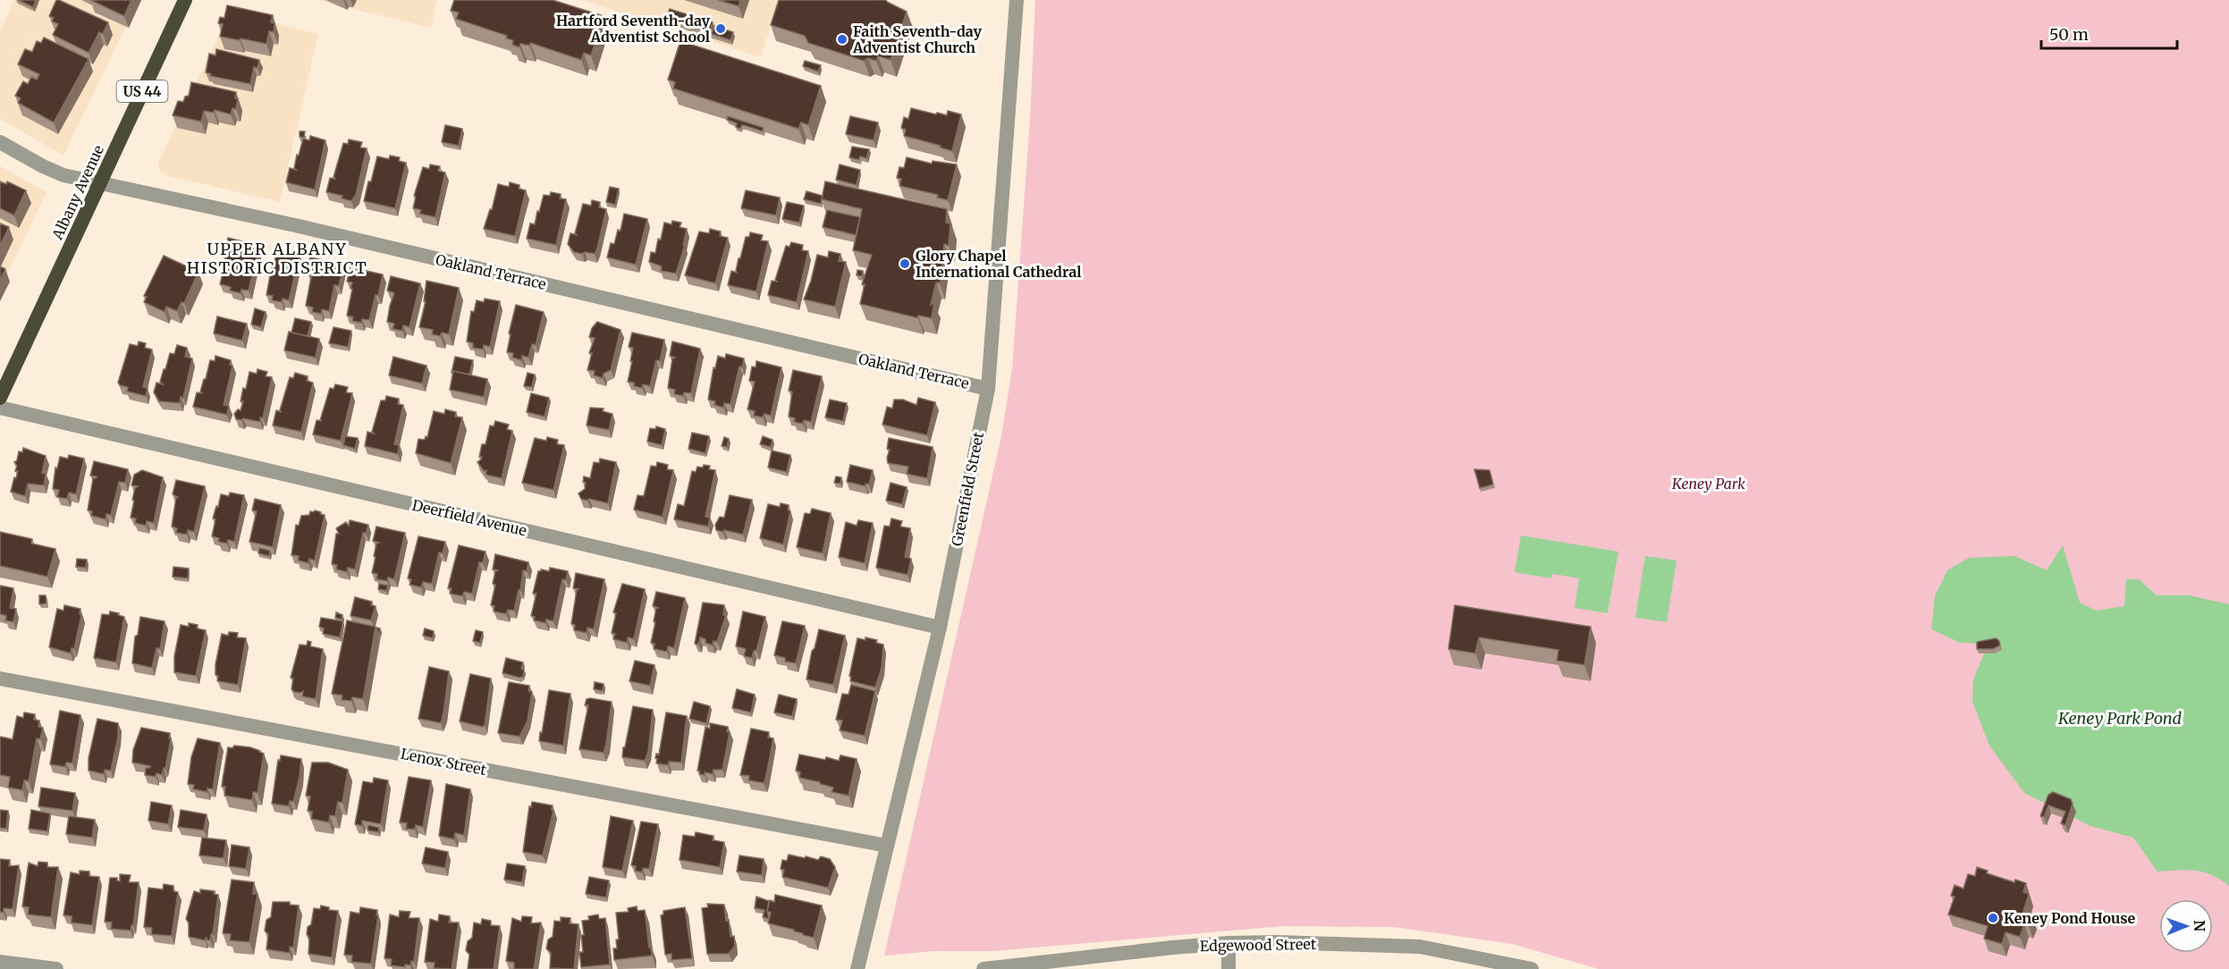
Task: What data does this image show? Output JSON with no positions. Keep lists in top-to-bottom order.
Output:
{
  "streets": {
    "highway": ["US 44", "Albany Avenue"],
    "street": [
      "Oakland Terrace",
      "Greenfield Street",
      "Deerfield Avenue",
      "Lenox Street",
      "Edgewood Street"
    ]
  },
  "crossings": [
    ["Albany Avenue", "Oakland Terrace"],
    ["Oakland Terrace", "Greenfield Street"],
    ["Greenfield Street", "Deerfield Avenue"],
    ["Greenfield Street", "Lenox Street"]
  ],
  "districts": ["UPPER ALBANY HISTORIC DISTRICT"],
  "water": ["Keney Park Pond"],
  "parks": ["Keney Park"],
  "places": [
    "Hartford Seventh-day Adventist School",
    "Faith Seventh-day Adventist Church",
    "Glory Chapel International Cathedral",
    "Keney Pond House"
  ],
  "scale_bar": "50 m",
  "north": "right"
}
